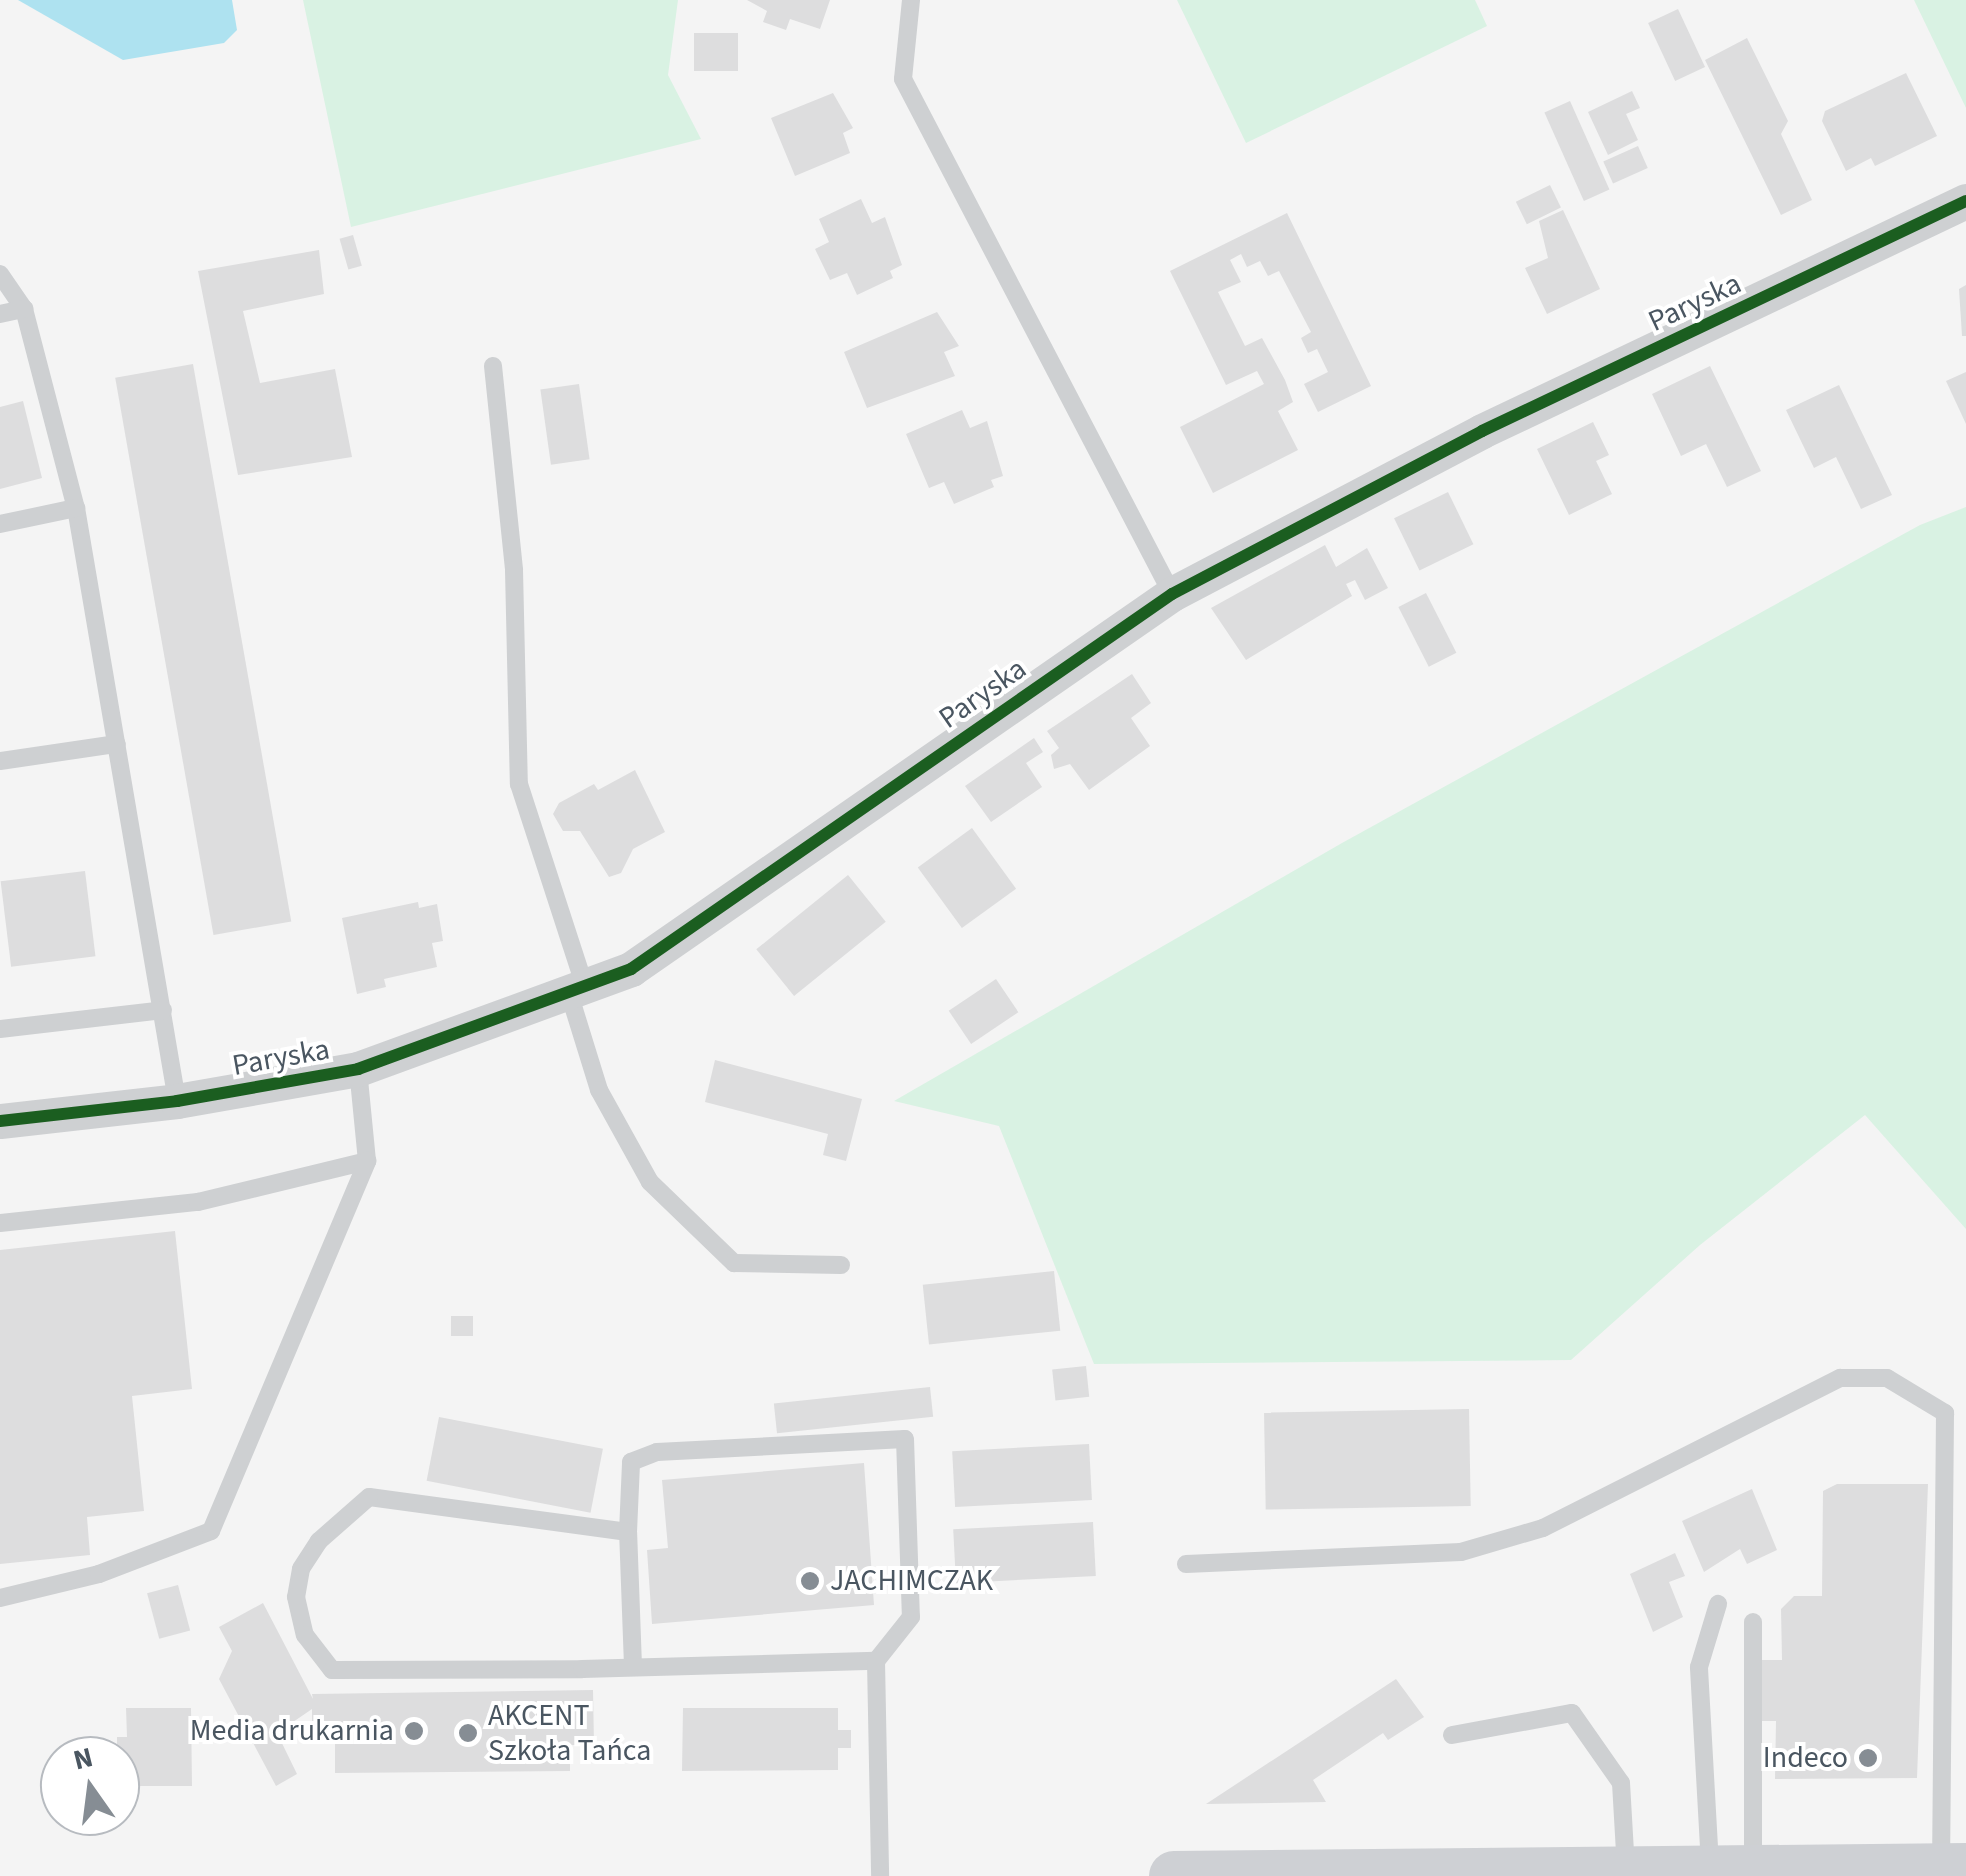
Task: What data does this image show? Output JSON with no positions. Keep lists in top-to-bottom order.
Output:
{
  "streets": {
    "street": ["Paryska"]
  },
  "places": [
    "JACHIMCZAK",
    "Media drukarnia",
    "AKCENT Szkoła Tańca",
    "Indeco"
  ],
  "north": "top"
}
